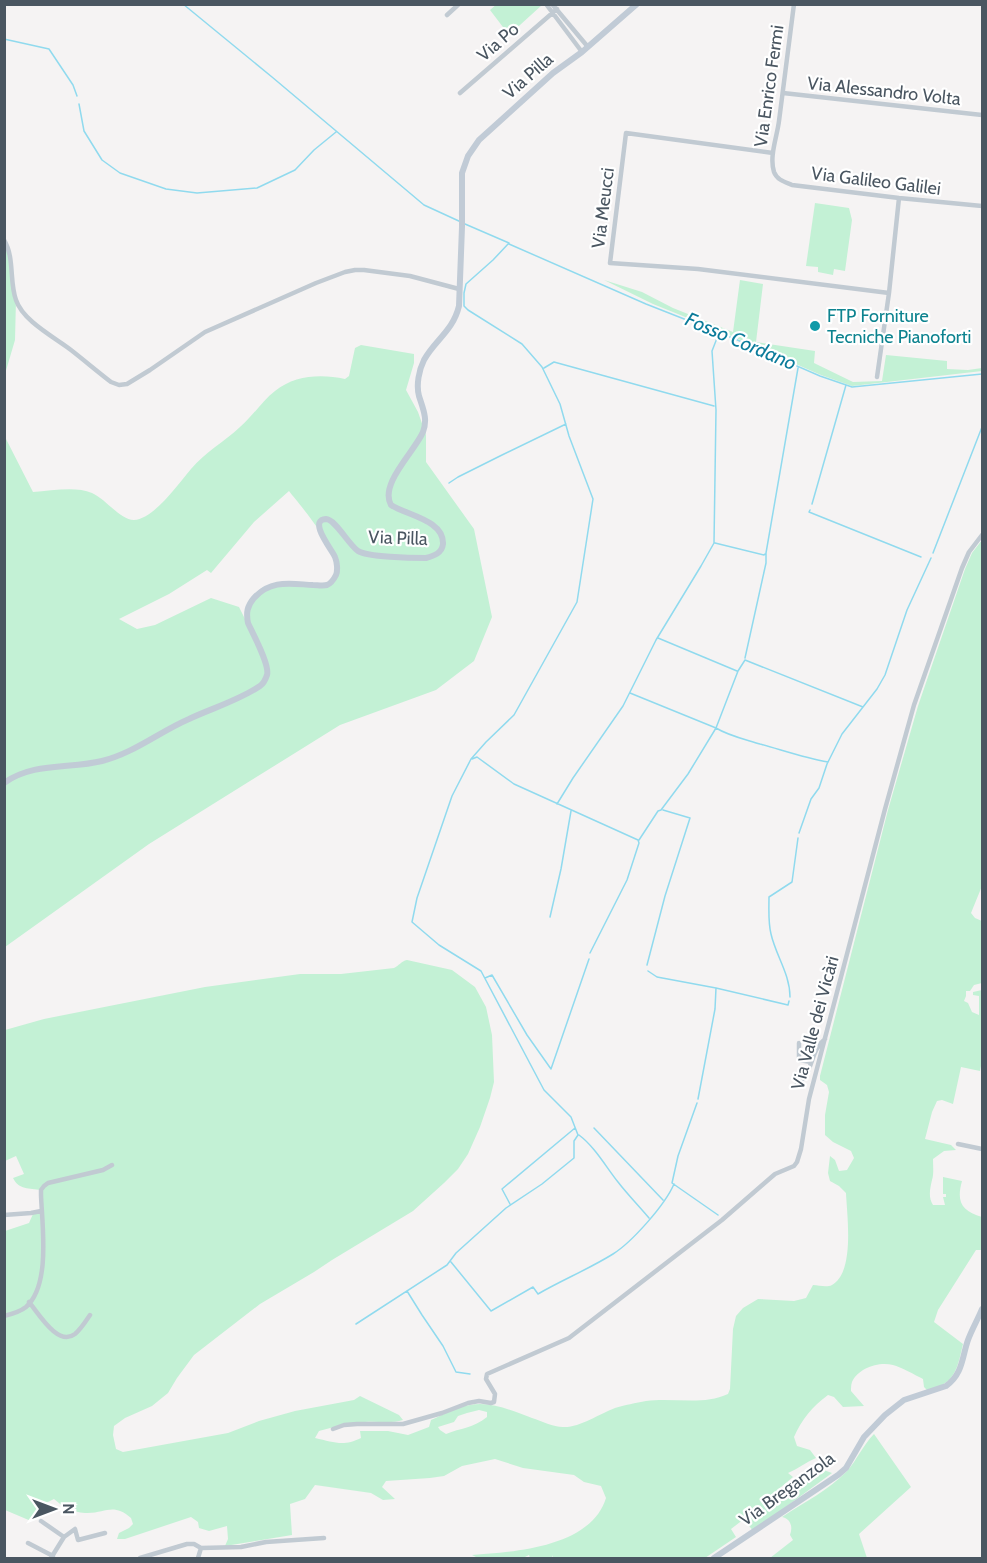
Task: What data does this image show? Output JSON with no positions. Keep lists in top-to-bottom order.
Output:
{
  "streets": {
    "main road": ["Via Pilla", "Via Breganzola"],
    "street": [
      "Via Po",
      "Via Enrico Fermi",
      "Via Alessandro Volta",
      "Via Galileo Galilei",
      "Via Meucci",
      "Via Valle dei Vicàri"
    ]
  },
  "crossings": [
    ["Via Enrico Fermi", "Via Alessandro Volta"],
    ["Via Enrico Fermi", "Via Galileo Galilei"],
    ["Via Enrico Fermi", "Via Meucci"]
  ],
  "water": ["Fosso Cordano"],
  "places": ["FTP Forniture Tecniche Pianoforti"],
  "north": "right"
}
